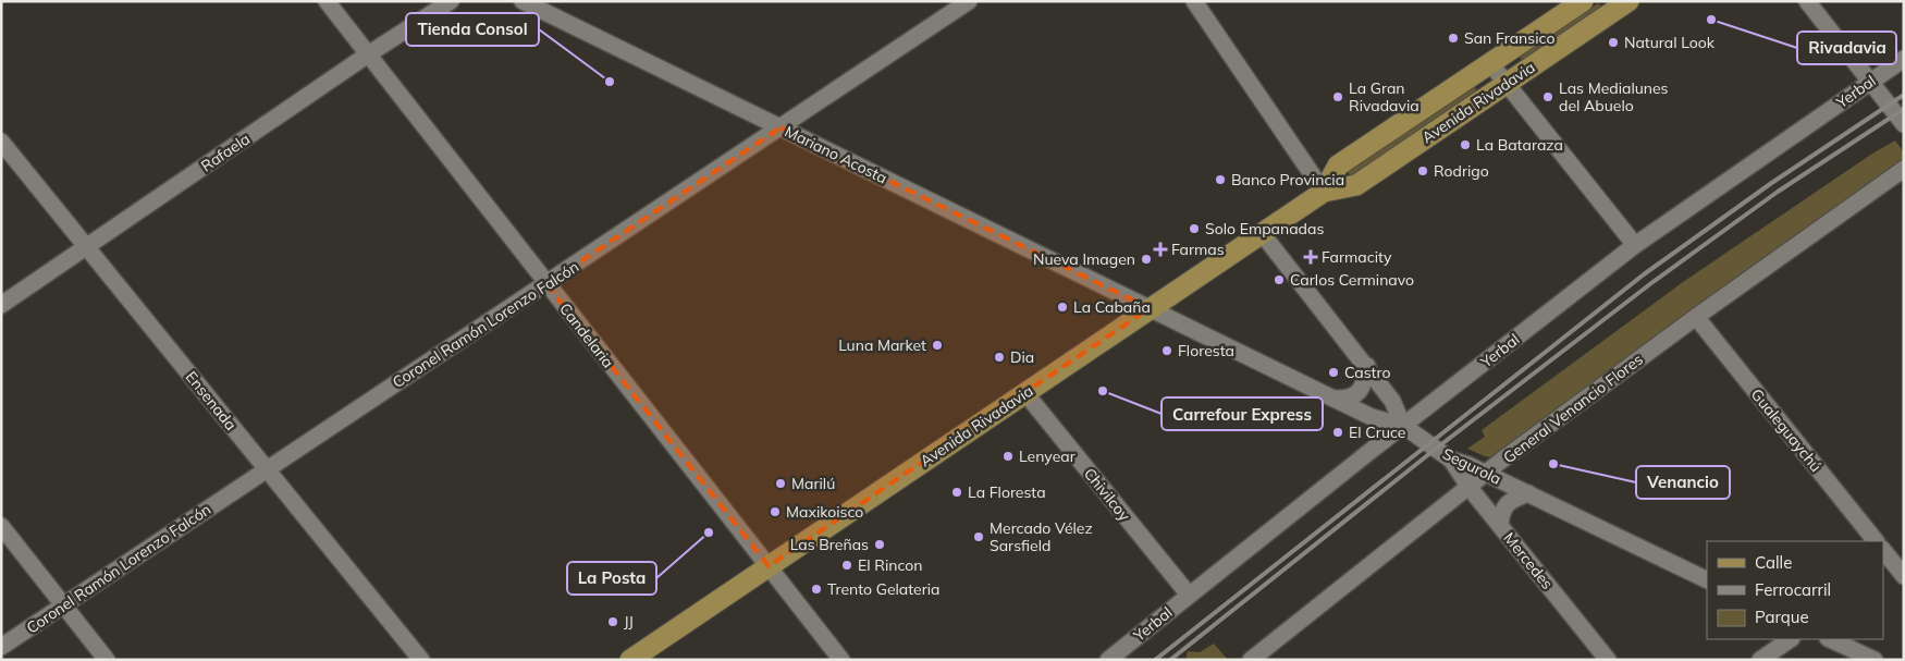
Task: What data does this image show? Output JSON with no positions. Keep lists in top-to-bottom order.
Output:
{
  "streets": {
    "main road": ["Avenida Rivadavia"],
    "street": [
      "Yerbal",
      "Rafaela",
      "Mariano Acosta",
      "Coronel Ramón Lorenzo Falcón",
      "Candelaria",
      "Ensenada",
      "General Venancio Flores",
      "Gualeguaychú",
      "Segurola",
      "Chivilcoy",
      "Mercedes"
    ]
  },
  "crossings": [
    ["Yerbal", "Segurola"],
    ["Yerbal", "Chivilcoy"],
    ["Avenida Rivadavia", "Mariano Acosta"],
    ["Avenida Rivadavia", "Candelaria"],
    ["Avenida Rivadavia", "Segurola"],
    ["Avenida Rivadavia", "Chivilcoy"],
    ["Rafaela", "Candelaria"],
    ["Rafaela", "Ensenada"],
    ["Mariano Acosta", "Coronel Ramón Lorenzo Falcón"],
    ["Mariano Acosta", "Segurola"],
    ["Coronel Ramón Lorenzo Falcón", "Candelaria"],
    ["Coronel Ramón Lorenzo Falcón", "Ensenada"],
    ["General Venancio Flores", "Gualeguaychú"],
    ["General Venancio Flores", "Segurola"],
    ["General Venancio Flores", "Mercedes"],
    ["Segurola", "Mercedes"]
  ],
  "places": {
    "other": [
      "Rivadavia",
      "San Fransico",
      "Natural Look",
      "Tienda Consol",
      "La Gran Rivadavia",
      "Las Medialunes del Abuelo",
      "La Bataraza",
      "Rodrigo",
      "Banco Provincia",
      "Solo Empanadas",
      "Nueva Imagen",
      "Carlos Cerminavo",
      "La Cabaña",
      "Luna Market",
      "Floresta",
      "Dia",
      "Castro",
      "Carrefour Express",
      "El Cruce",
      "Lenyear",
      "Venancio",
      "Marilú",
      "La Floresta",
      "Maxikoisco",
      "La Posta",
      "Mercado Vélez Sarsfield",
      "Las Breñas",
      "El Rincon",
      "Trento Gelateria",
      "JJ"
    ],
    "health": ["Farmas", "Farmacity"]
  },
  "legend": ["Calle", "Ferrocarril", "Parque"]
}
